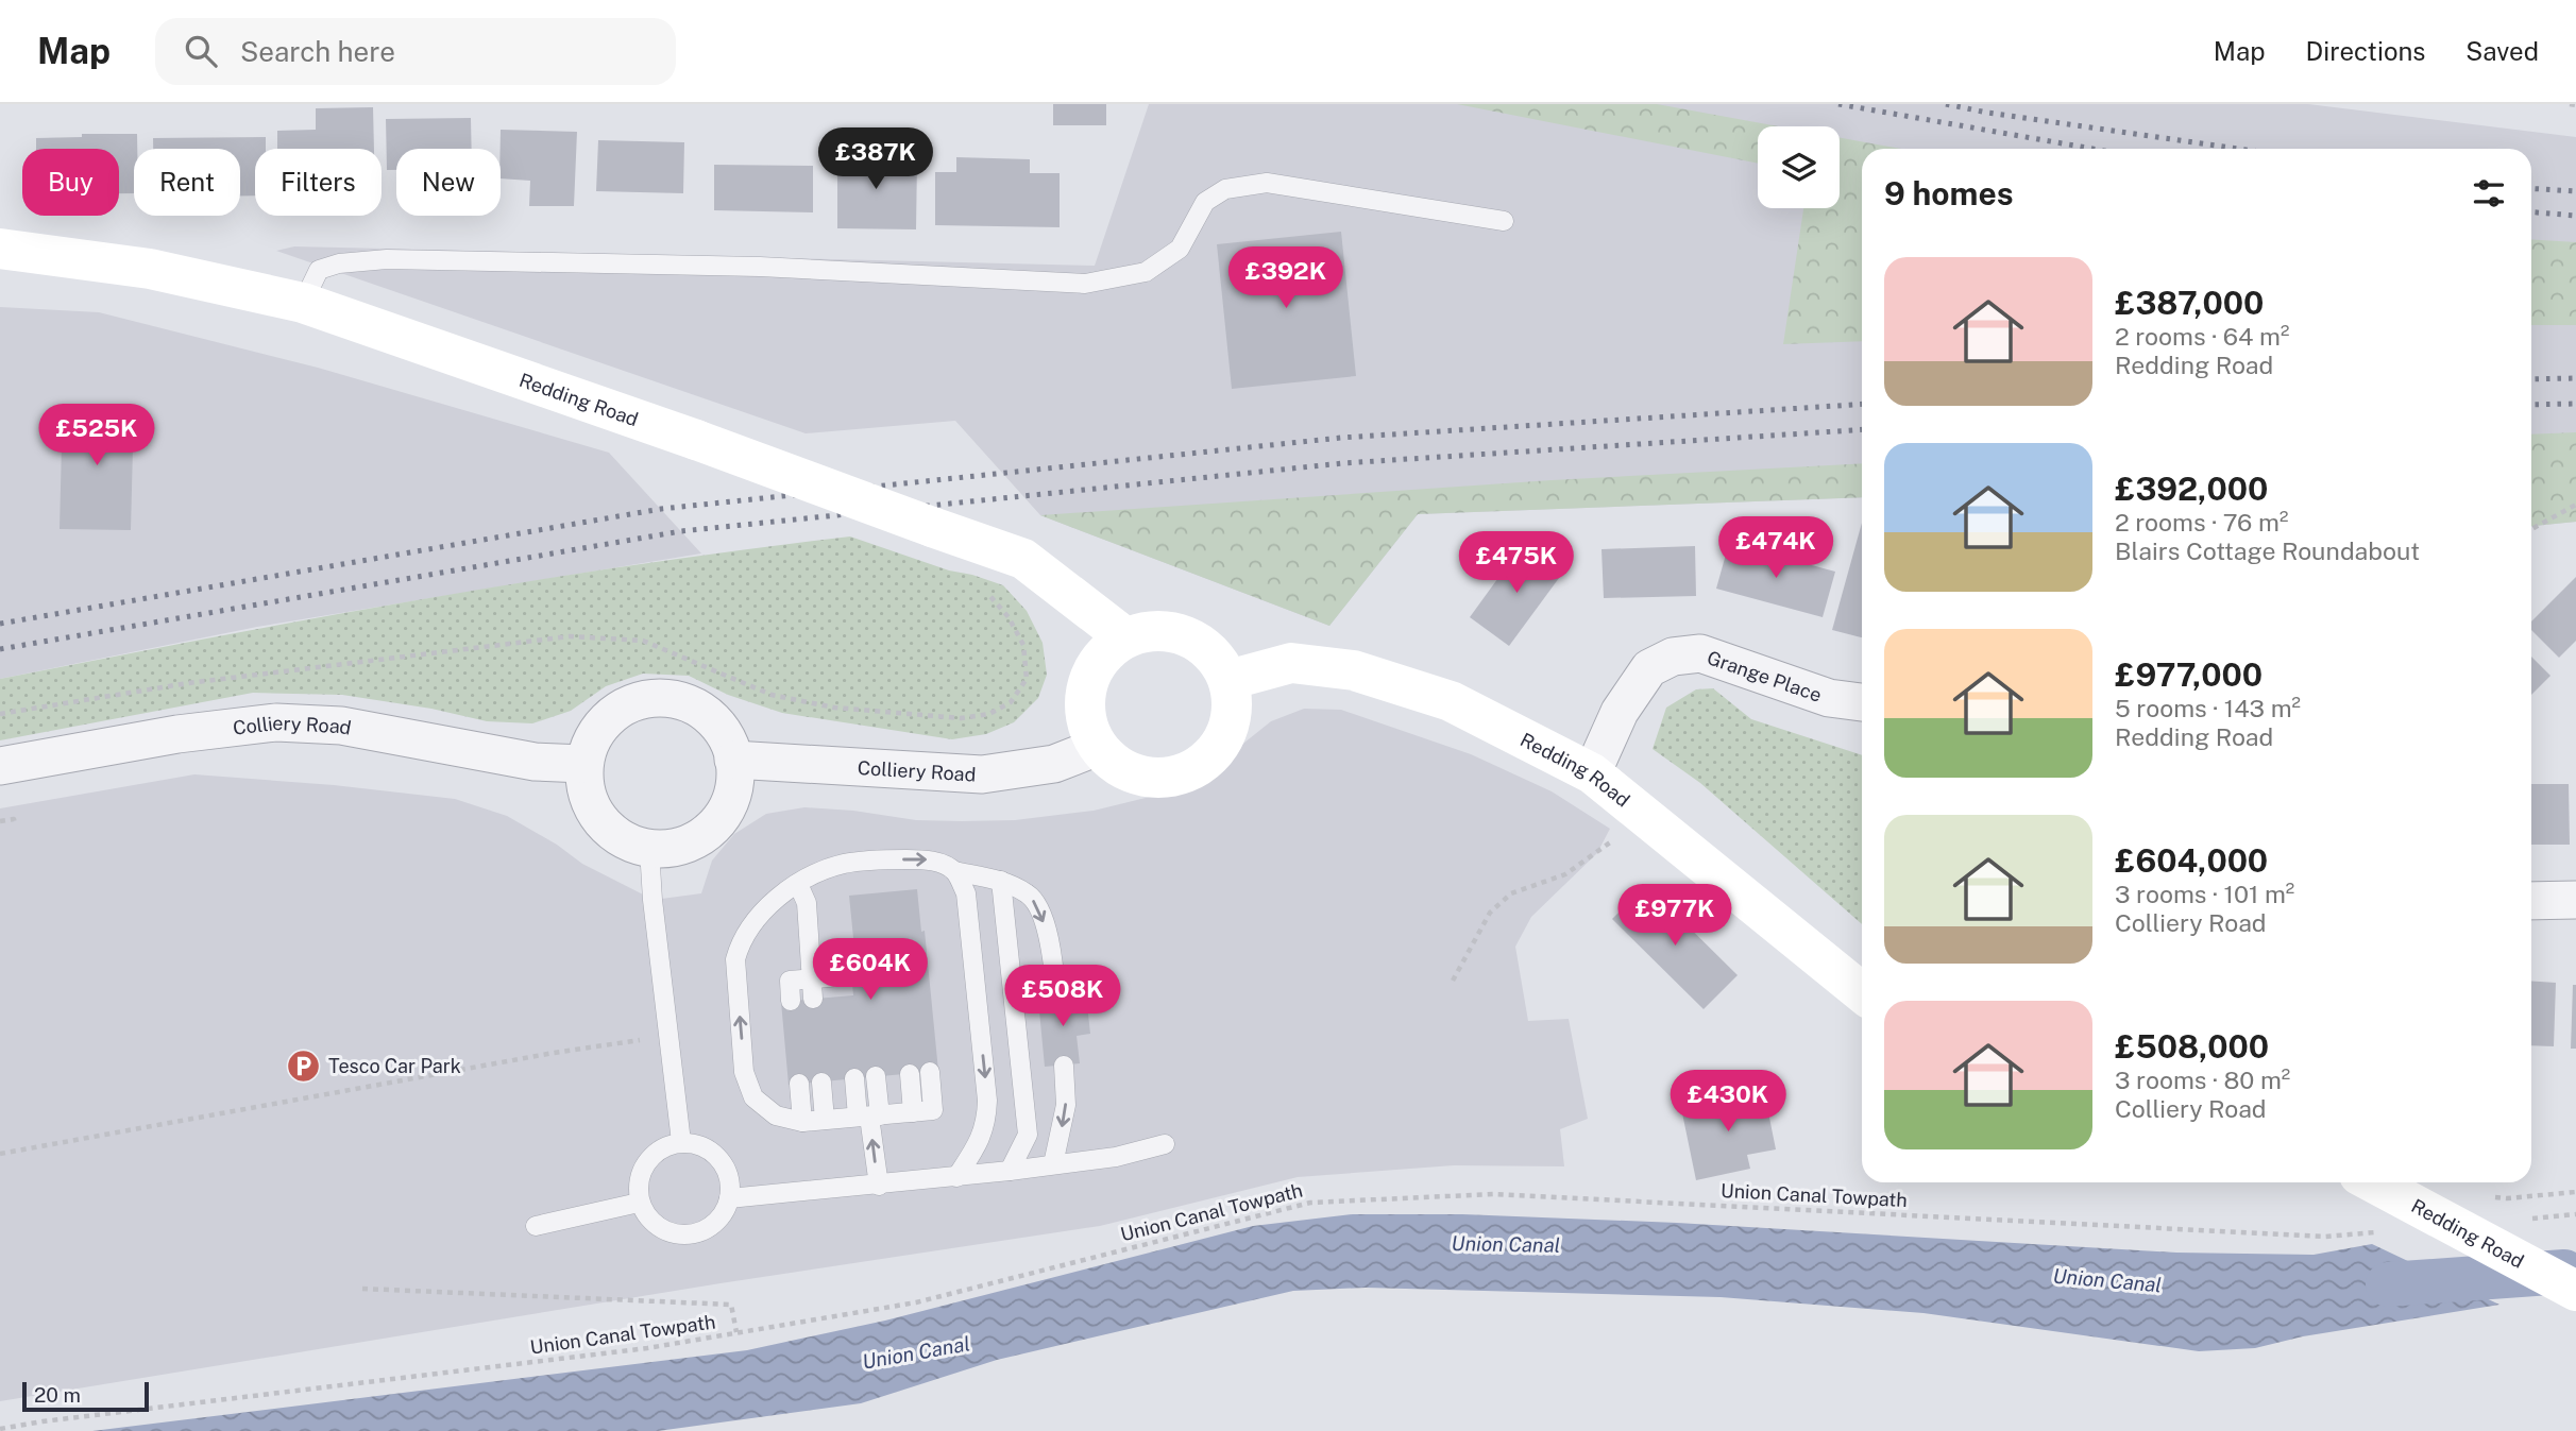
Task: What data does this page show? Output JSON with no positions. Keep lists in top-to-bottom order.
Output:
{
  "streets": {
    "main road": ["Redding Road"],
    "street": ["Grange Place", "Colliery Road"],
    "path": ["Union Canal Towpath"]
  },
  "crossings": [
    ["Redding Road", "Grange Place"],
    ["Redding Road", "Colliery Road"]
  ],
  "water": ["Union Canal"],
  "places": {
    "parking": ["Tesco Car Park"]
  },
  "scale_bar": "20 m",
  "page": {
    "header": "Map",
    "search": "Search here",
    "nav": ["Map", "Directions", "Saved"],
    "price": [
      "£387K",
      "£392K",
      "£525K",
      "£474K",
      "£475K",
      "£977K",
      "£604K",
      "£508K",
      "£430K"
    ],
    "chip": [
      "Buy",
      "Rent",
      "Filters",
      "New"
    ],
    "heading": "9 homes",
    "list": [
      {
        "name": "£387,000",
        "note": "2 rooms · 64 m² · Redding Road"
      },
      {
        "name": "£392,000",
        "note": "2 rooms · 76 m² · Blairs Cottage Roundabout"
      },
      {
        "name": "£977,000",
        "note": "5 rooms · 143 m² · Redding Road"
      },
      {
        "name": "£604,000",
        "note": "3 rooms · 101 m² · Colliery Road"
      },
      {
        "name": "£508,000",
        "note": "3 rooms · 80 m² · Colliery Road"
      }
    ],
    "scale": "20 m"
  }
}
